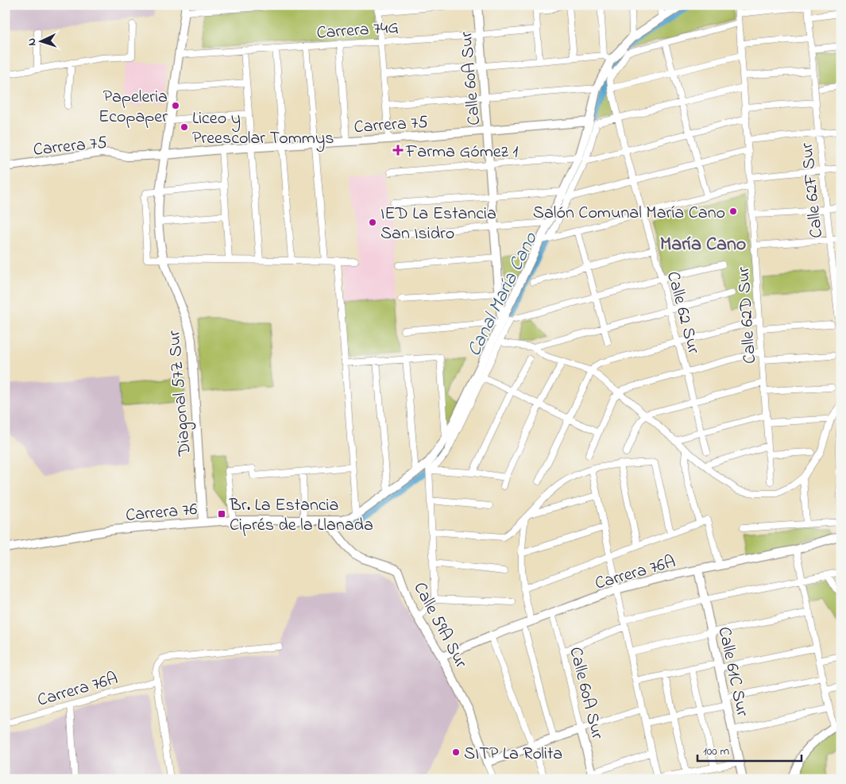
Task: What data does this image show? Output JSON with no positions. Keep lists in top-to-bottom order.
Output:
{
  "streets": {
    "street": [
      "Carrera 74G",
      "Calle 60A Sur",
      "Carrera 75",
      "Calle 62F Sur",
      "Calle 62 Sur",
      "Calle 62D Sur",
      "Diagonal 57Z Sur",
      "Carrera 76",
      "Carrera 76A",
      "Calle 59A Sur",
      "Calle 61C Sur"
    ]
  },
  "crossings": [
    ["Carrera 74G", "Calle 60A Sur"],
    ["Carrera 74G", "Diagonal 57Z Sur"],
    ["Calle 60A Sur", "Carrera 75"],
    ["Calle 60A Sur", "Carrera 76A"],
    ["Carrera 75", "Calle 62 Sur"],
    ["Carrera 75", "Calle 62D Sur"],
    ["Carrera 75", "Diagonal 57Z Sur"],
    ["Diagonal 57Z Sur", "Carrera 76"],
    ["Carrera 76", "Calle 59A Sur"],
    ["Carrera 76A", "Calle 59A Sur"],
    ["Carrera 76A", "Calle 61C Sur"]
  ],
  "districts": ["María Cano"],
  "water": ["Canal María Cano"],
  "places": {
    "other": [
      "Papeleria Ecopaper",
      "Liceo y Preescolar Tommys",
      "Salón Comunal María Cano",
      "IED La Estancia San Isidro",
      "SITP La Rolita"
    ],
    "health": ["Farma Gómez 1"],
    "transit": ["Br. La Estancia Ciprés de la Llanada"]
  },
  "scale_bar": "100 m",
  "north": "left"
}
